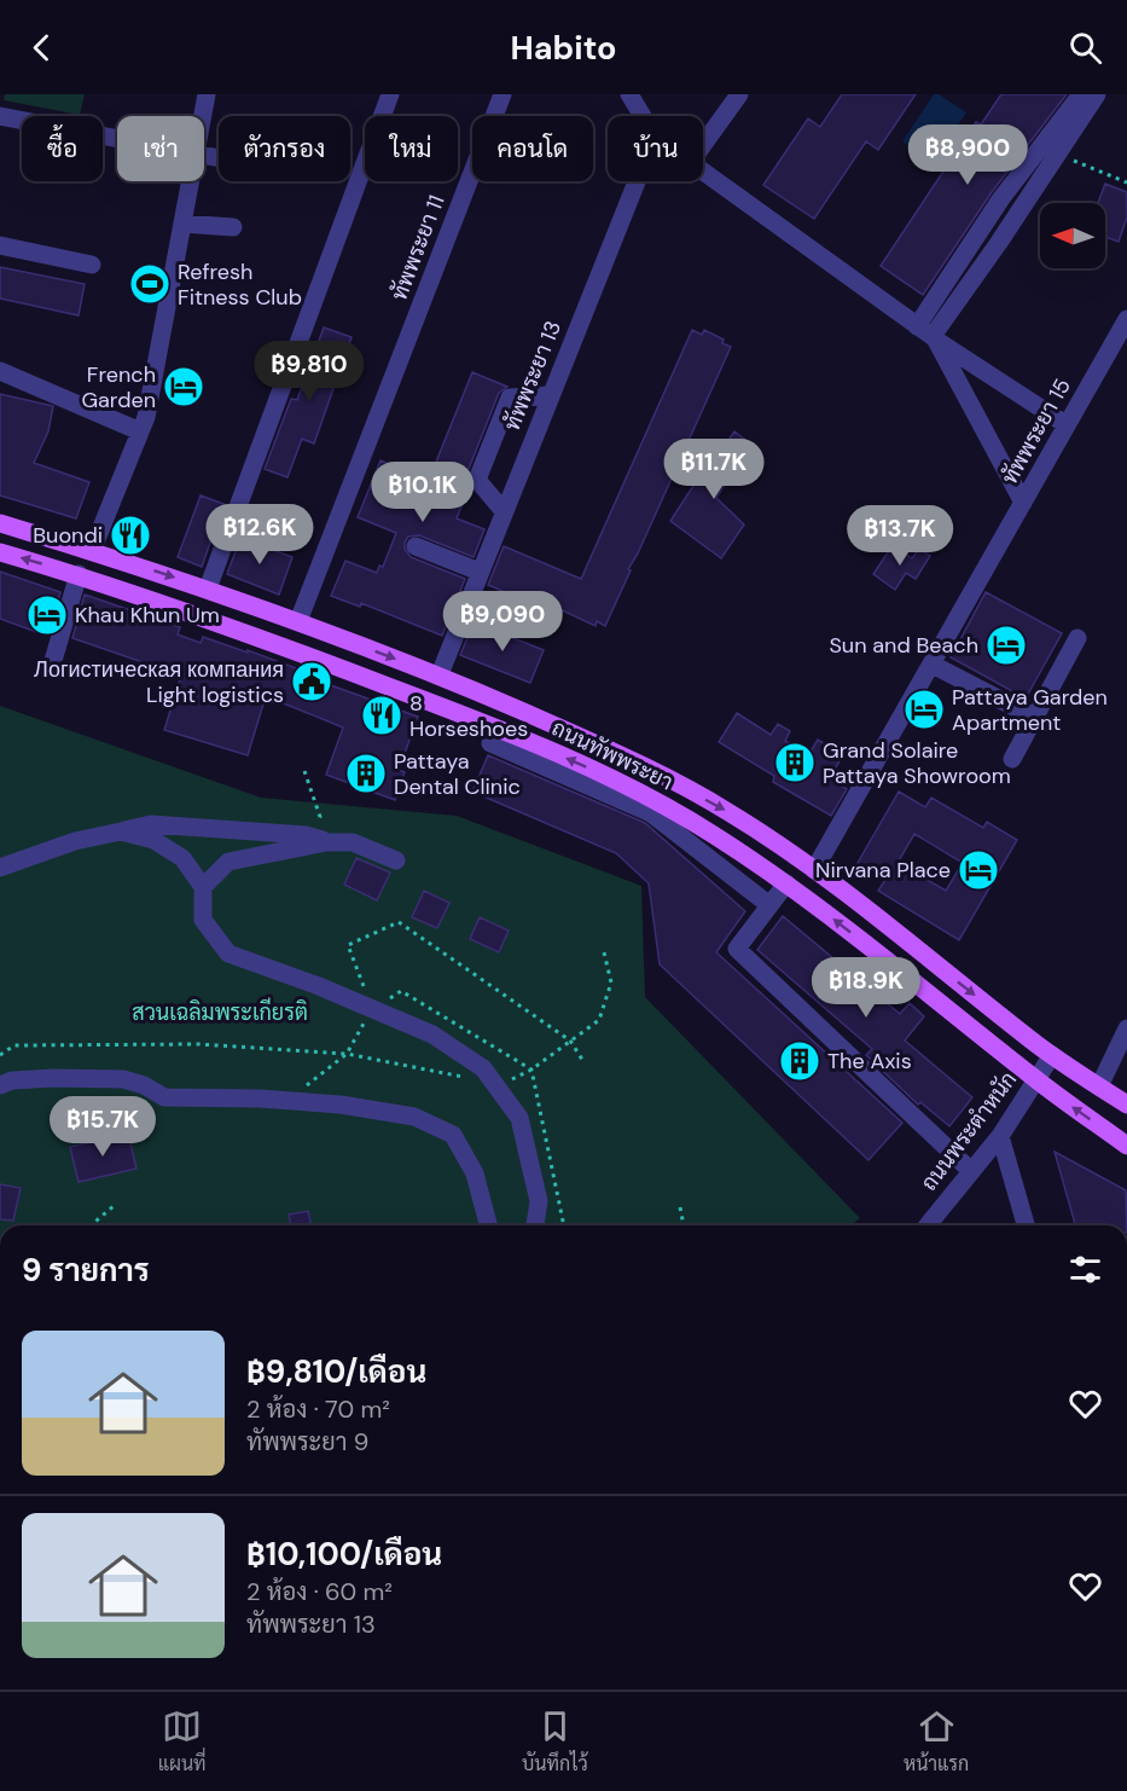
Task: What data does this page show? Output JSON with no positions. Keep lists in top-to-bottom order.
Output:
{
  "streets": {
    "main road": ["ถนนทัพพระยา"],
    "street": [
      "ทัพพระยา 11",
      "ทัพพระยา 13",
      "ทัพพระยา 15",
      "ถนนพระตำหนัก"
    ]
  },
  "crossings": [
    ["ทัพพระยา 11", "ถนนทัพพระยา"],
    ["ทัพพระยา 13", "ถนนทัพพระยา"],
    ["ทัพพระยา 15", "ถนนทัพพระยา"],
    ["ถนนทัพพระยา", "ถนนพระตำหนัก"]
  ],
  "parks": ["สวนเฉลิมพระเกียรติ"],
  "places": {
    "sports": ["Refresh Fitness Club"],
    "hotel": [
      "French Garden",
      "Khau Khun Um",
      "Sun and Beach",
      "Pattaya Garden Apartment",
      "Nirvana Place"
    ],
    "restaurant": ["Buondi", "8 Horseshoes"],
    "public building": ["Логистическая компания Light logistics"],
    "building": ["Grand Solaire Pattaya Showroom", "Pattaya Dental Clinic", "The Axis"]
  },
  "north": "left",
  "page": {
    "header": "Habito",
    "chip": [
      "ซื้อ",
      "เช่า",
      "ตัวกรอง",
      "ใหม่",
      "คอนโด",
      "บ้าน"
    ],
    "price": [
      "฿8,900",
      "฿9,810",
      "฿11.7K",
      "฿10.1K",
      "฿12.6K",
      "฿13.7K",
      "฿9,090",
      "฿18.9K",
      "฿15.7K"
    ],
    "heading": "9 รายการ",
    "list": [
      {
        "name": "฿9,810/เดือน",
        "note": "2 ห้อง · 70 m² · ทัพพระยา 9"
      },
      {
        "name": "฿10,100/เดือน",
        "note": "2 ห้อง · 60 m² · ทัพพระยา 13"
      }
    ],
    "tabs": ["แผนที่", "บันทึกไว้", "หน้าแรก"]
  }
}
